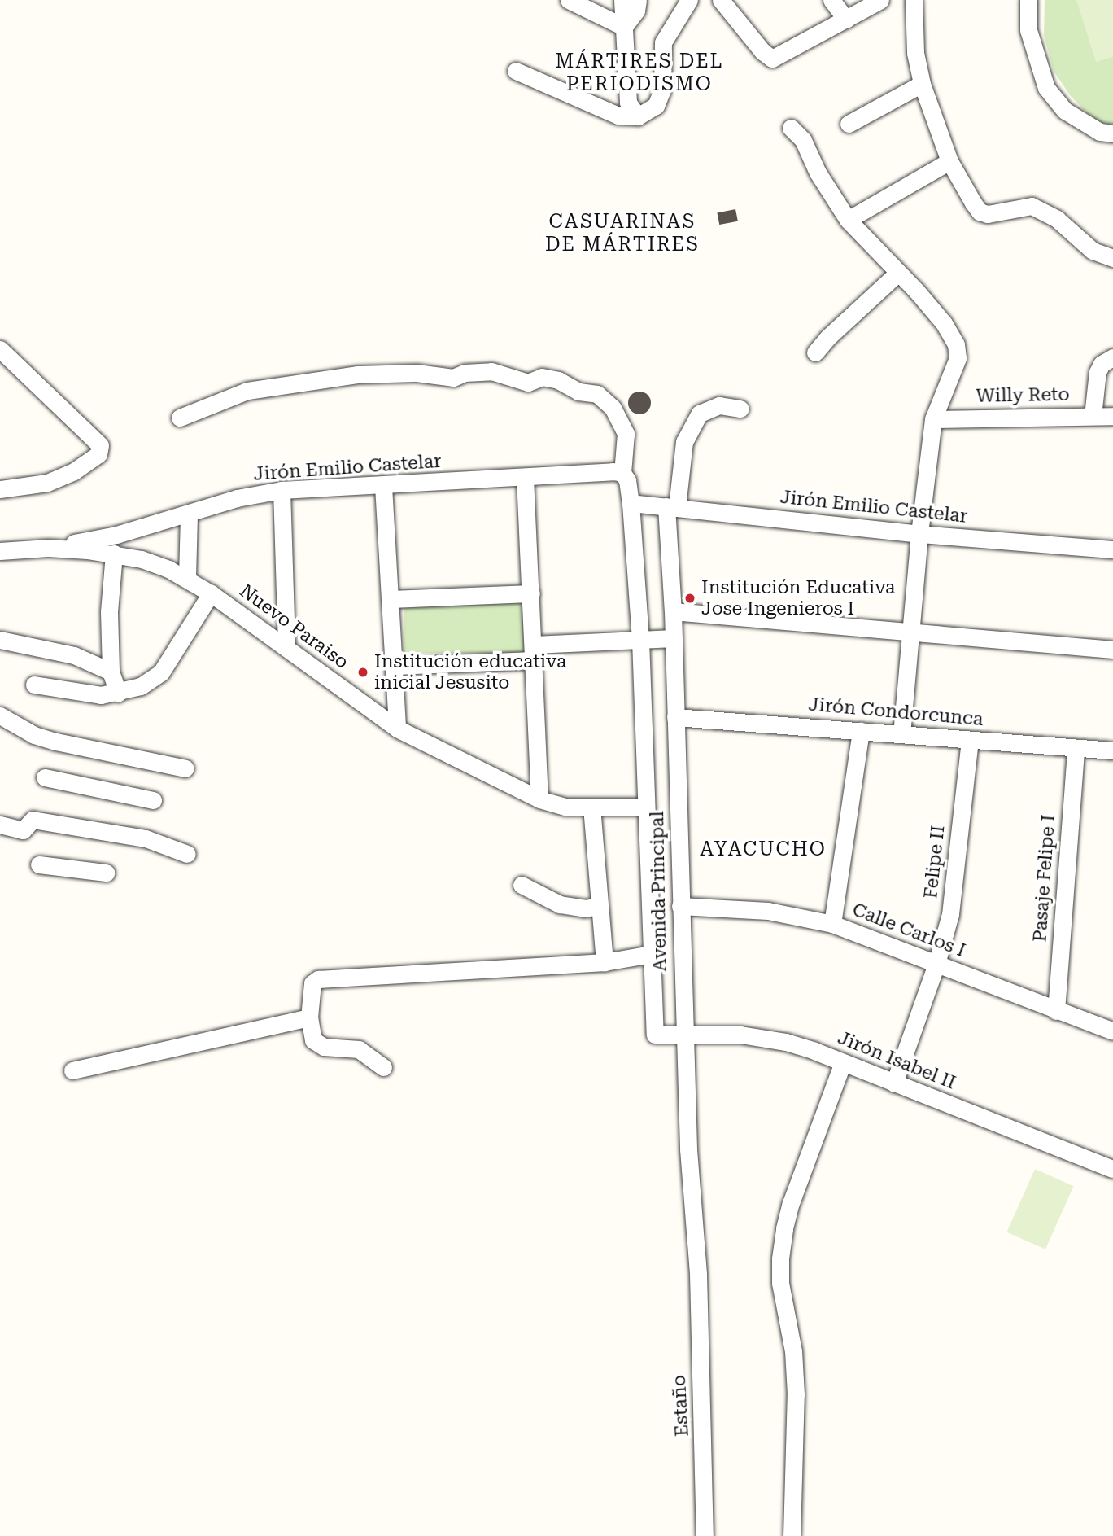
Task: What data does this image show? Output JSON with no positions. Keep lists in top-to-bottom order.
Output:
{
  "streets": {
    "street": [
      "Willy Reto",
      "Jirón Emilio Castelar",
      "Nuevo Paraiso",
      "Jirón Condorcunca",
      "Felipe II",
      "Pasaje Felipe I",
      "Avenida Principal",
      "Calle Carlos I",
      "Jirón Isabel II",
      "Estaño"
    ]
  },
  "crossings": [
    ["Jirón Emilio Castelar", "Nuevo Paraiso"],
    ["Jirón Emilio Castelar", "Avenida Principal"],
    ["Nuevo Paraiso", "Avenida Principal"],
    ["Jirón Condorcunca", "Felipe II"],
    ["Jirón Condorcunca", "Pasaje Felipe I"],
    ["Jirón Condorcunca", "Avenida Principal"],
    ["Felipe II", "Calle Carlos I"],
    ["Felipe II", "Jirón Isabel II"],
    ["Pasaje Felipe I", "Calle Carlos I"],
    ["Avenida Principal", "Calle Carlos I"],
    ["Avenida Principal", "Jirón Isabel II"],
    ["Avenida Principal", "Estaño"]
  ],
  "districts": ["MÁRTIRES DEL PERIODISMO", "CASUARINAS DE MÁRTIRES", "AYACUCHO"],
  "places": ["Institución Educativa Jose Ingenieros I", "Institución educativa inicial Jesusito"]
}
